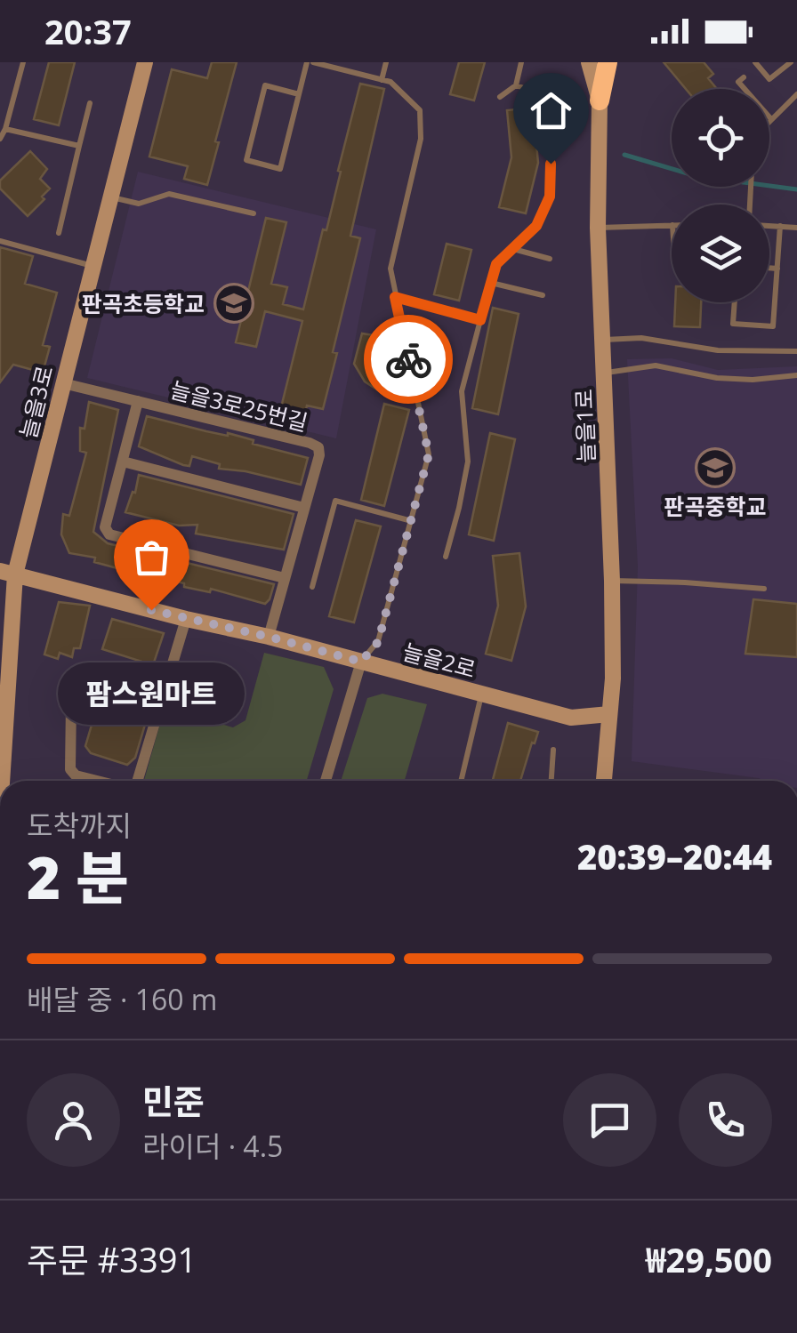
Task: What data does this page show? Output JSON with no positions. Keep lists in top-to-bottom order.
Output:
{
  "streets": {
    "street": [
      "늘을3로",
      "늘을3로25번길",
      "늘을1로",
      "늘을2로"
    ]
  },
  "crossings": [
    ["늘을3로", "늘을3로25번길"],
    ["늘을3로", "늘을2로"],
    ["늘을3로25번길", "늘을2로"],
    ["늘을1로", "늘을2로"]
  ],
  "places": {
    "school or university": ["판곡초등학교", "판곡중학교"],
    "other": ["팜스원마트"]
  },
  "page": {
    "status": "20:37",
    "bubble": "팜스원마트",
    "heading": ["2 분", "도착까지", "20:39–20:44"],
    "panel": [
      "민준",
      "라이더 · 4.5",
      "주문 #3391",
      "₩29,500"
    ],
    "bar": "배달 중 · 160 m"
  }
}
